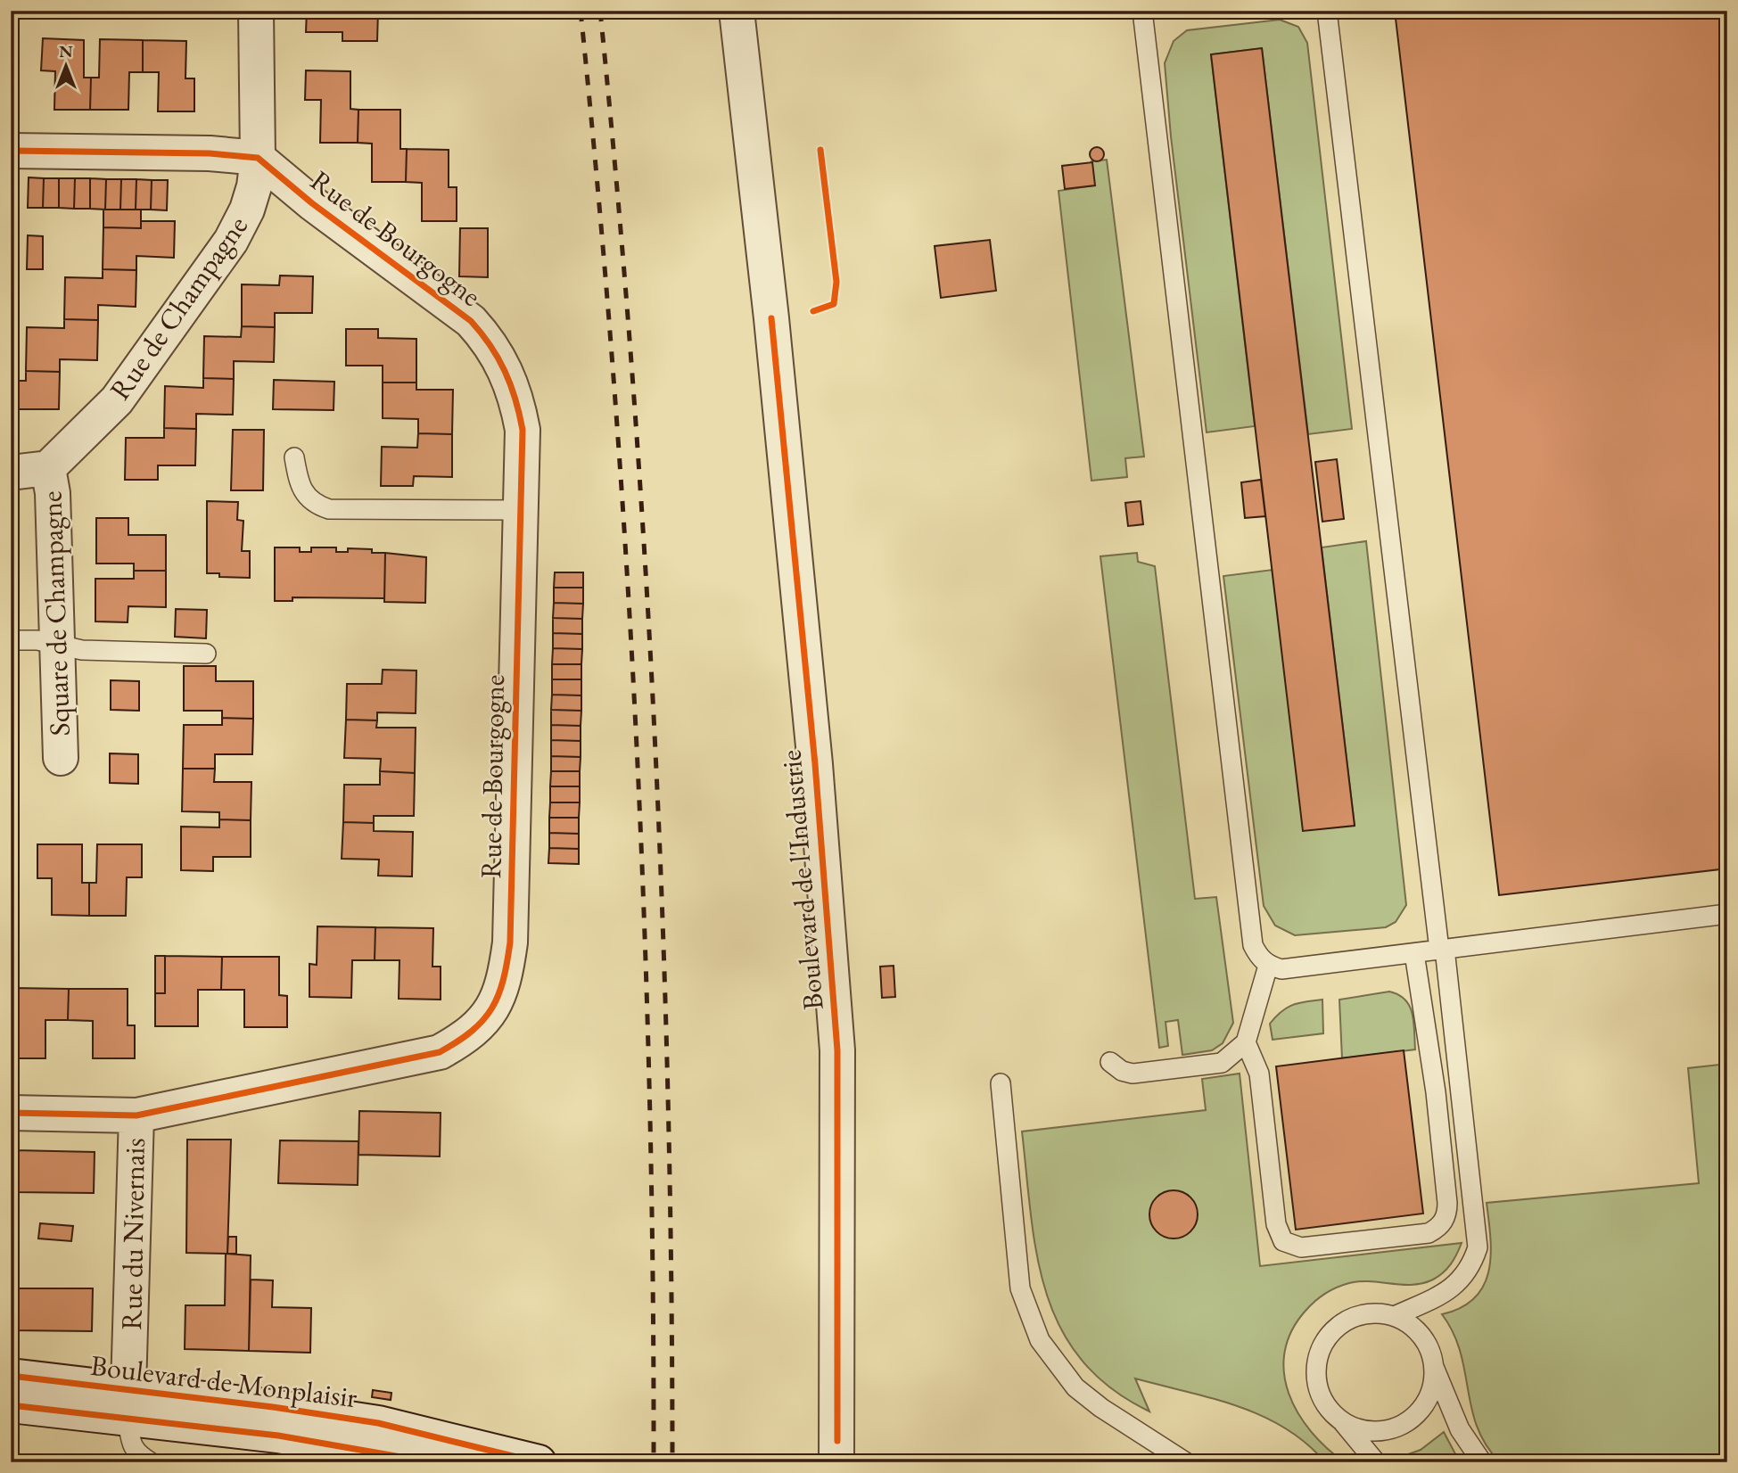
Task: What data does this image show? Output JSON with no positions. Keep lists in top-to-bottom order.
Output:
{
  "streets": {
    "street": [
      "Rue de Bourgogne",
      "Rue de Champagne",
      "Square de Champagne",
      "Boulevard de l'Industrie",
      "Rue du Nivernais",
      "Boulevard de Monplaisir"
    ]
  },
  "crossings": [
    ["Rue de Bourgogne", "Rue de Champagne"],
    ["Rue de Bourgogne", "Rue du Nivernais"],
    ["Rue de Champagne", "Square de Champagne"],
    ["Rue du Nivernais", "Boulevard de Monplaisir"]
  ],
  "north": "top"
}
